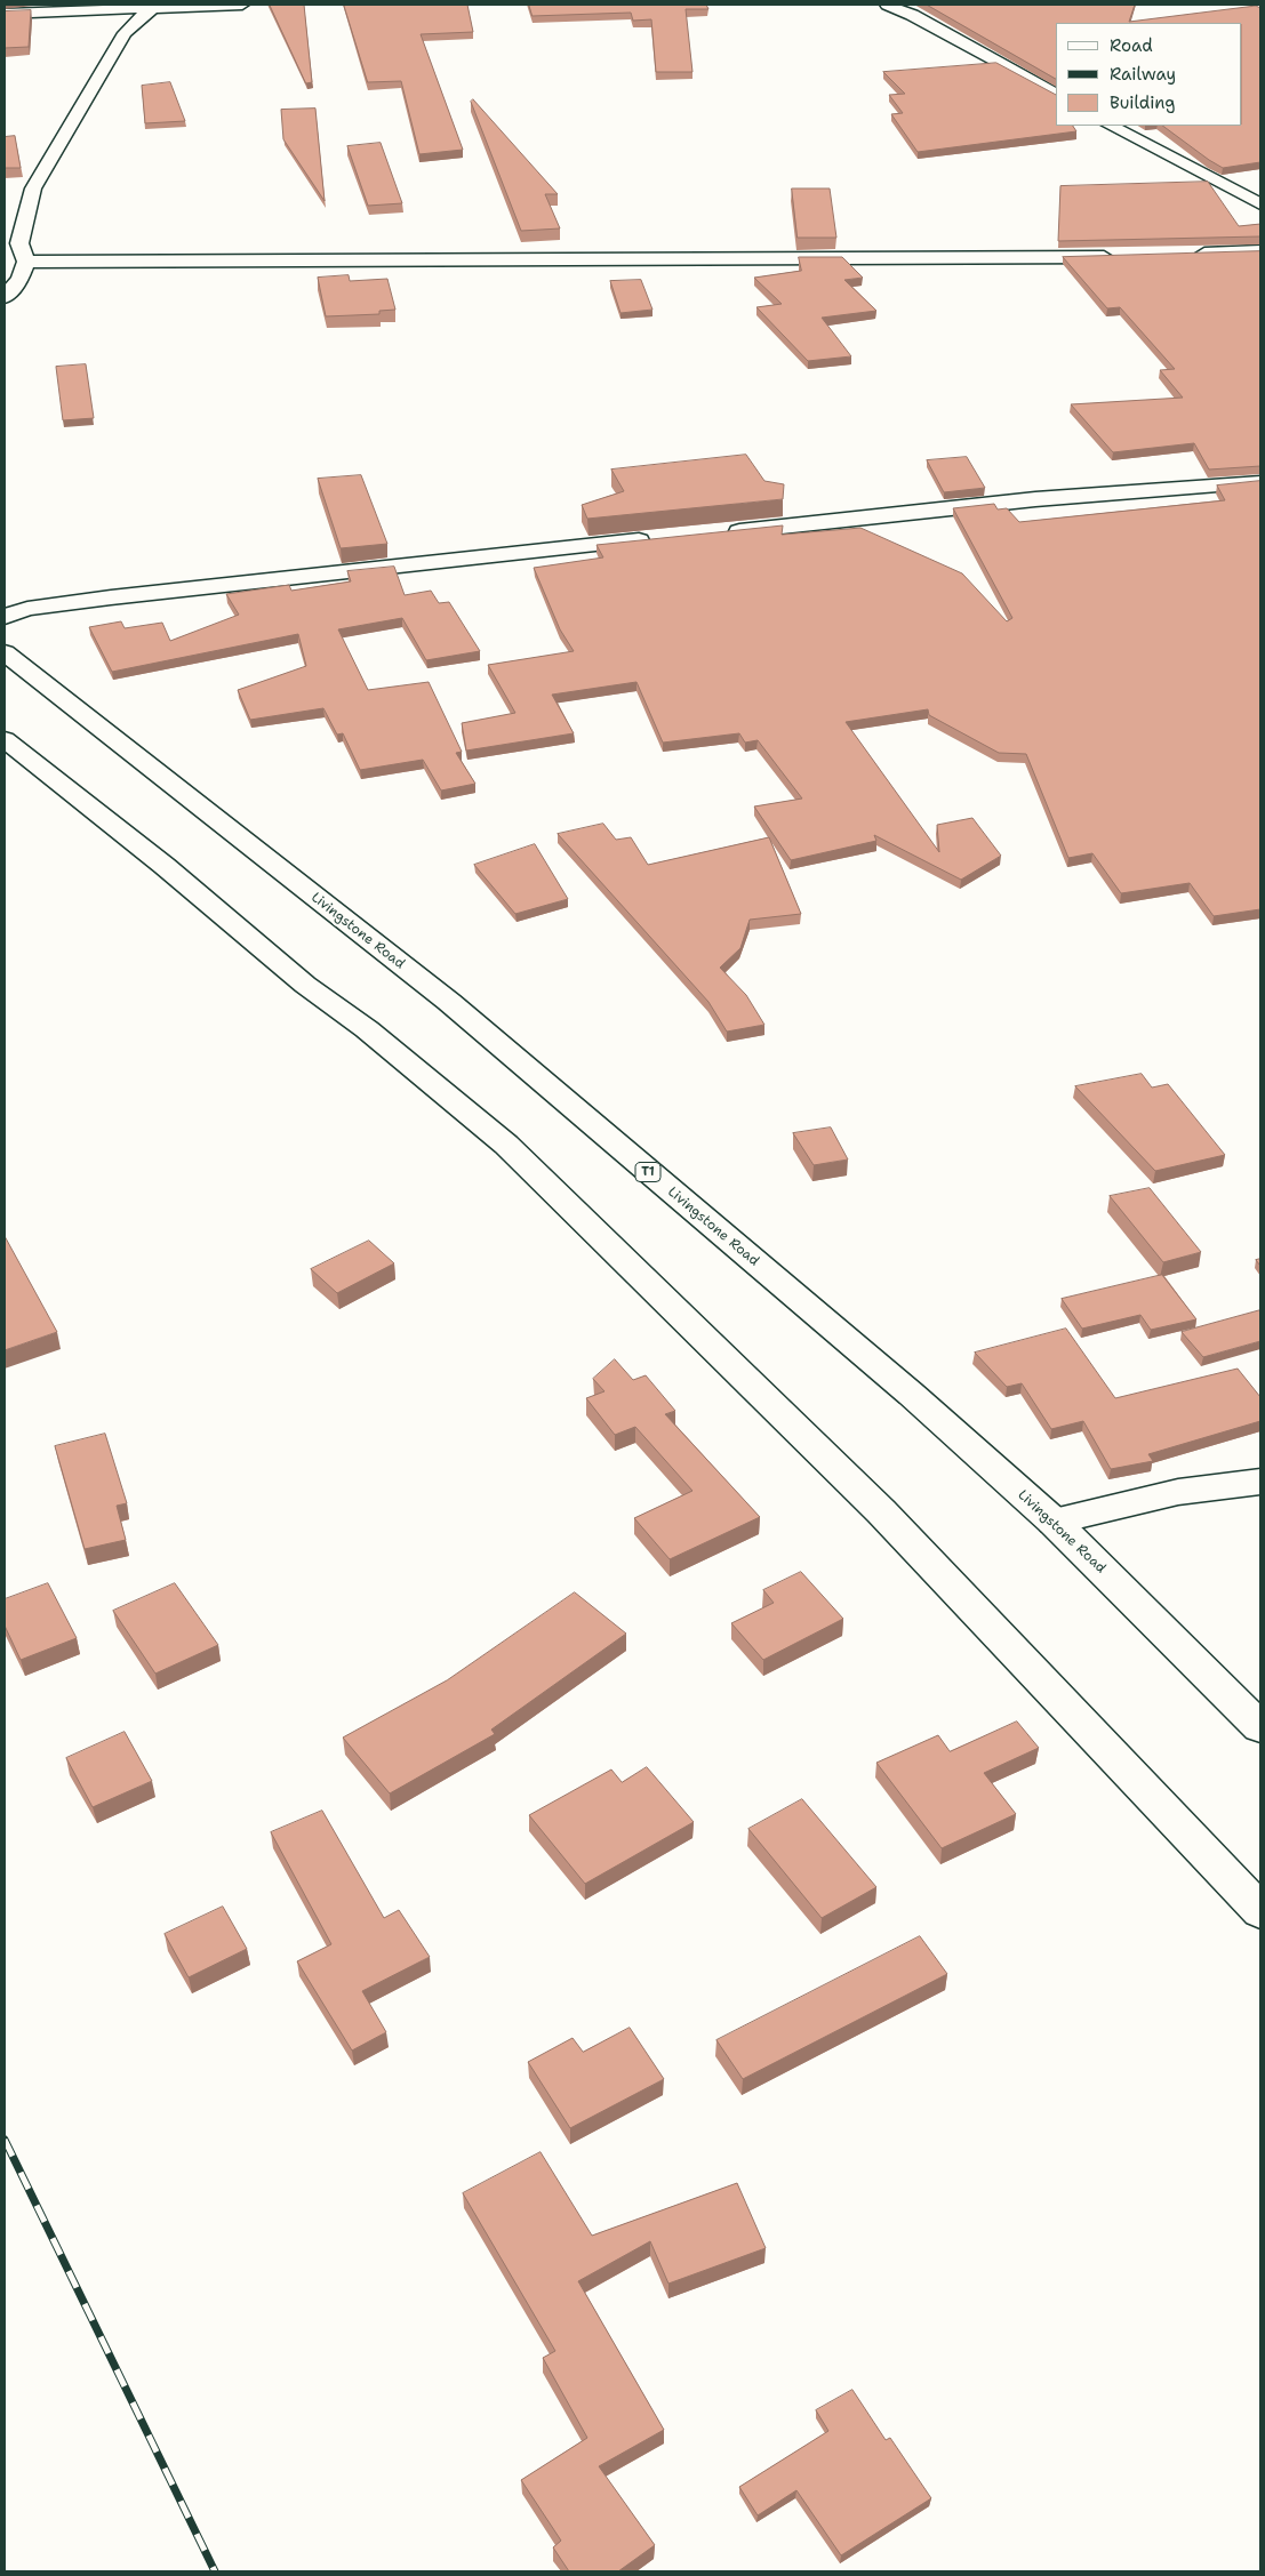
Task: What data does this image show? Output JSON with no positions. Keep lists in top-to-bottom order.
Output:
{
  "streets": {
    "main road": ["Livingstone Road", "T1"]
  },
  "legend": ["Road", "Railway", "Building"]
}
